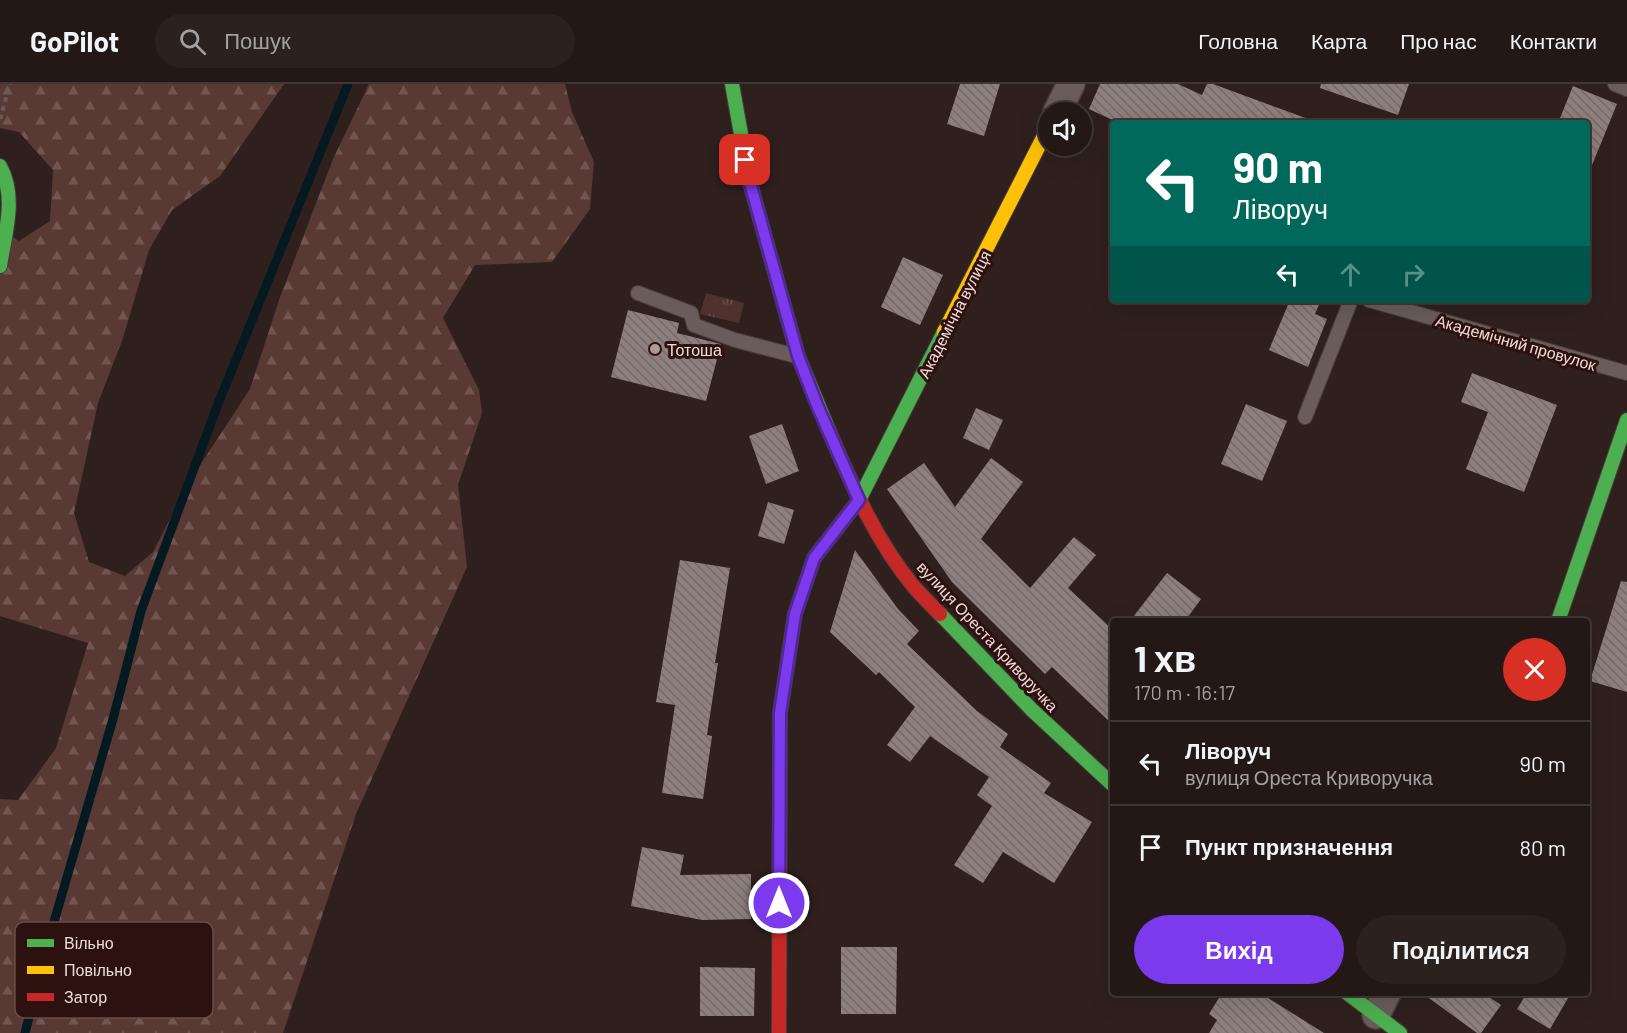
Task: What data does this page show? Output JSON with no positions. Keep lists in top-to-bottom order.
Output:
{
  "streets": {
    "street": ["Академічна вулиця", "вулиця Ореста Криворучка"],
    "lane": ["Академічний провулок"]
  },
  "crossings": [
    ["Академічна вулиця", "вулиця Ореста Криворучка"]
  ],
  "places": ["Тотоша"],
  "legend": ["Вільно", "Повільно", "Затор"],
  "page": {
    "header": "GoPilot",
    "search": "Пошук",
    "nav": [
      "Головна",
      "Карта",
      "Про нас",
      "Контакти"
    ],
    "turn": ["90 m", "Ліворуч"],
    "heading": ["1 хв", "170 m · 16:17"],
    "list": [
      {
        "name": "Ліворуч",
        "note": "вулиця Ореста Криворучка",
        "value": "90 m"
      },
      {
        "name": "Пункт призначення",
        "value": "80 m"
      }
    ],
    "buttons": ["Вихід", "Поділитися"]
  }
}
